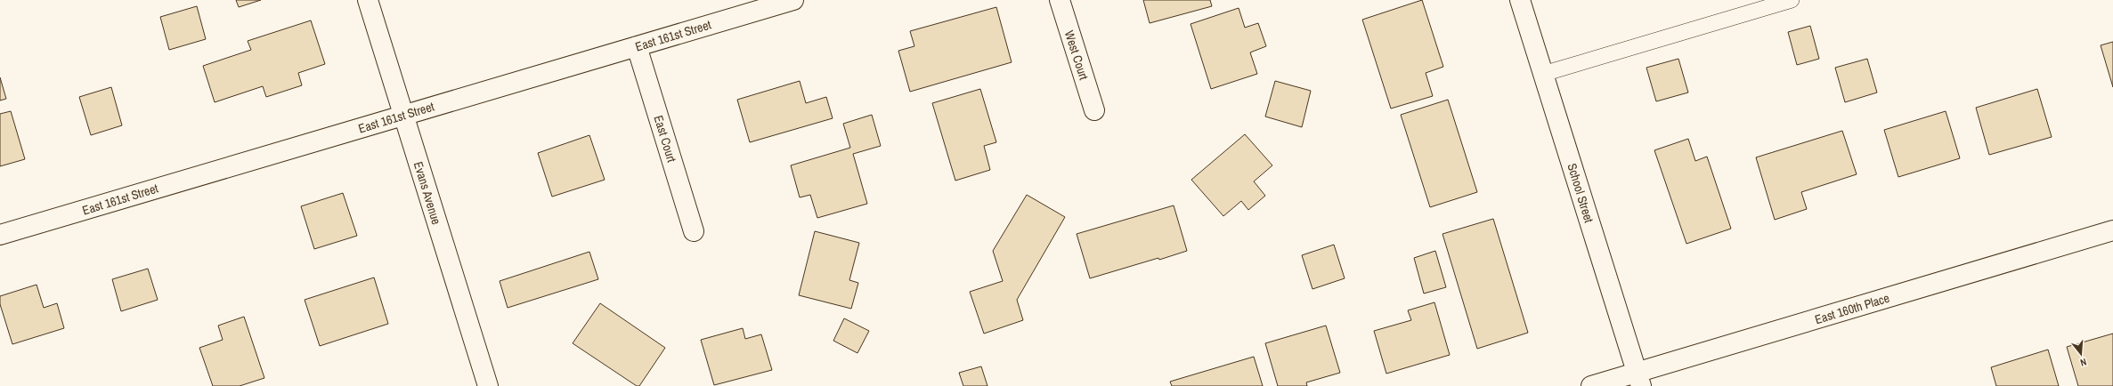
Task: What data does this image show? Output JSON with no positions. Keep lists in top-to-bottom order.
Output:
{
  "streets": {
    "street": [
      "East 161st Street",
      "West Court",
      "East Court",
      "Evans Avenue",
      "School Street",
      "East 160th Place"
    ]
  },
  "crossings": [
    ["East 161st Street", "East Court"],
    ["East 161st Street", "Evans Avenue"],
    ["School Street", "East 160th Place"]
  ],
  "north": "bottom"
}
